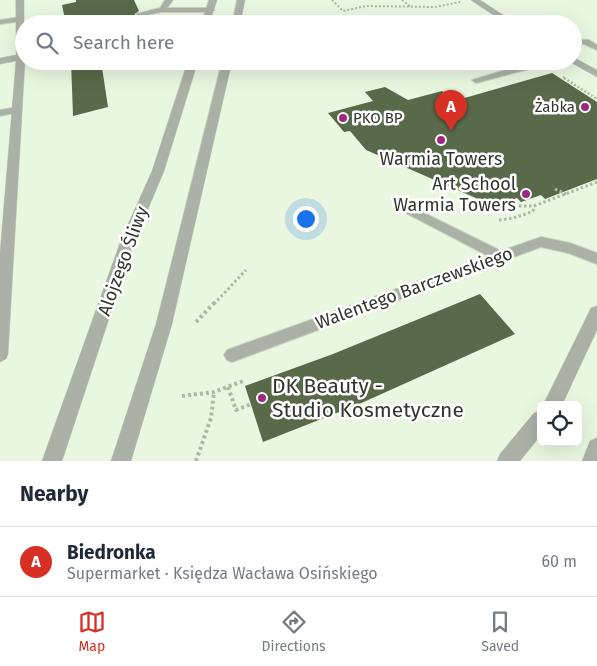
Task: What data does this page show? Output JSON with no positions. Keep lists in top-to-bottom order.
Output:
{
  "streets": {
    "street": ["Alojzego Śliwy"],
    "lane": ["Walentego Barczewskiego"]
  },
  "places": [
    "Żabka",
    "PKO BP",
    "Warmia Towers",
    "Art School Warmia Towers",
    "DK Beauty - Studio Kosmetyczne"
  ],
  "page": {
    "search": "Search here",
    "pins": "A",
    "heading": "Nearby",
    "list": [
      {
        "mark": "A",
        "name": "Biedronka",
        "note": "Supermarket · Księdza Wacława Osińskiego",
        "value": "60 m"
      }
    ],
    "nav": ["Map", "Directions", "Saved"]
  }
}
